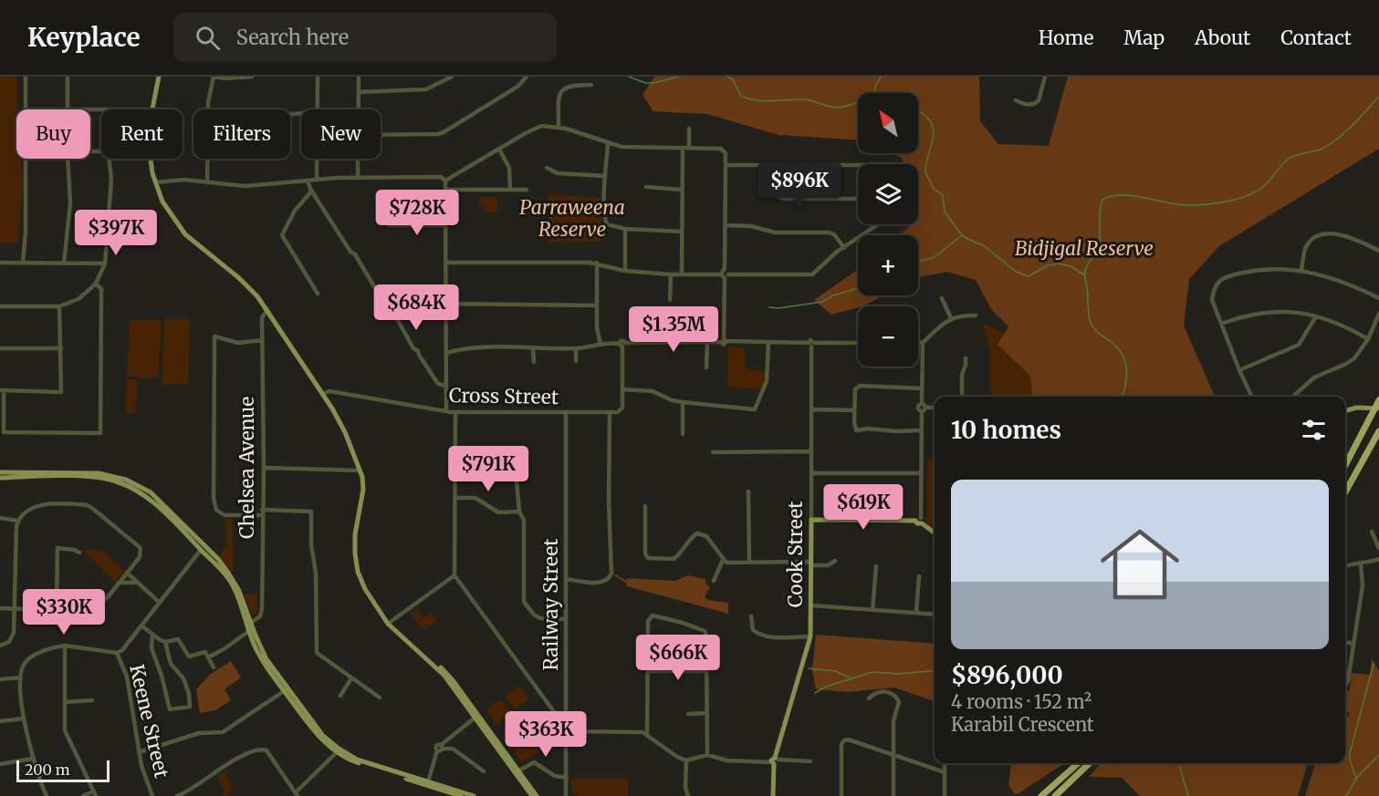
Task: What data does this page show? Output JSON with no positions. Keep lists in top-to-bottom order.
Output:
{
  "streets": {
    "main road": ["Cook Street"],
    "street": [
      "Cross Street",
      "Chelsea Avenue",
      "Railway Street",
      "Keene Street"
    ]
  },
  "crossings": [
    ["Cross Street", "Railway Street"]
  ],
  "parks": ["Parraweena Reserve", "Bidjigal Reserve"],
  "scale_bar": "200 m",
  "north": "top left",
  "page": {
    "header": "Keyplace",
    "search": "Search here",
    "nav": [
      "Home",
      "Map",
      "About",
      "Contact"
    ],
    "map_buttons": ["+", "−"],
    "chip": [
      "Buy",
      "Rent",
      "Filters",
      "New"
    ],
    "price": [
      "$896K",
      "$728K",
      "$397K",
      "$684K",
      "$1.35M",
      "$791K",
      "$619K",
      "$330K",
      "$666K",
      "$363K"
    ],
    "heading": "10 homes",
    "list": [
      {
        "name": "$896,000",
        "note": "4 rooms · 152 m² · Karabil Crescent"
      }
    ],
    "scale": "200 m"
  }
}
